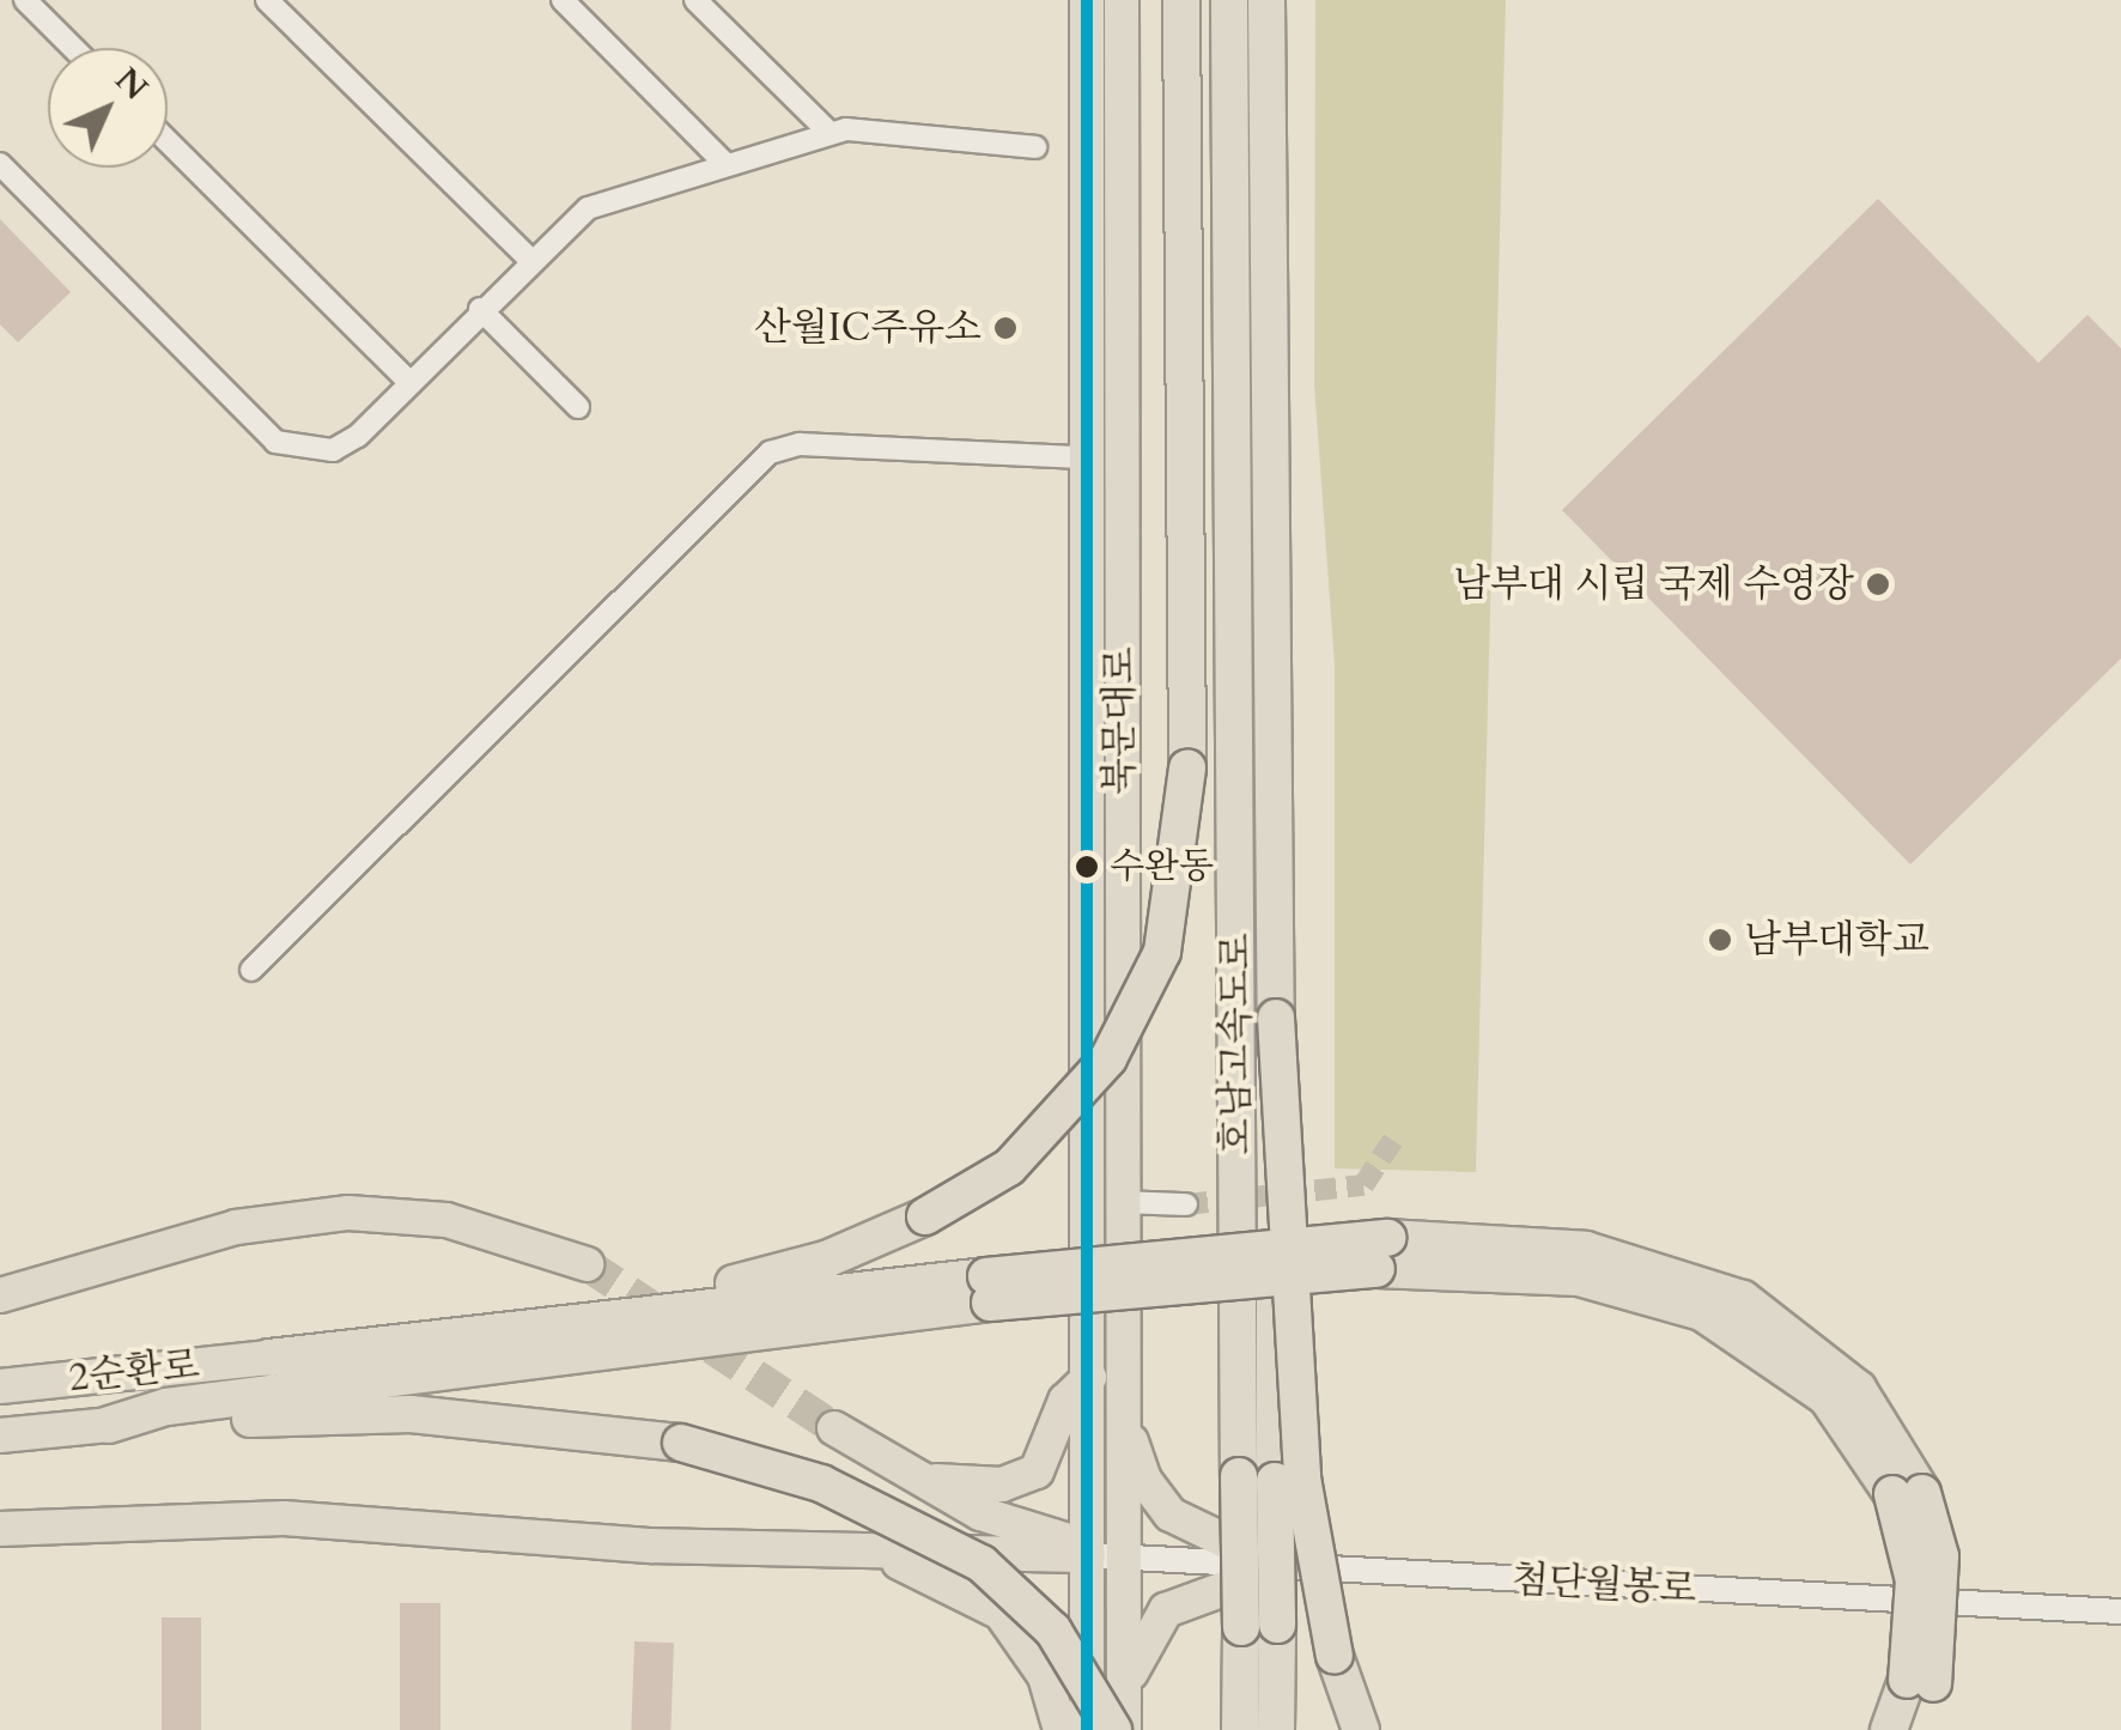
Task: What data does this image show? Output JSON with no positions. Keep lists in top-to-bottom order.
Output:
{
  "streets": {
    "highway": ["호남고속도로"],
    "main road": ["북문대로", "2순환로"],
    "street": ["첨단월봉로"]
  },
  "crossings": [
    ["북문대로", "첨단월봉로"]
  ],
  "places": [
    "산월IC주유소",
    "남부대 시립 국제 수영장",
    "수완동",
    "남부대학교"
  ],
  "north": "top right"
}
